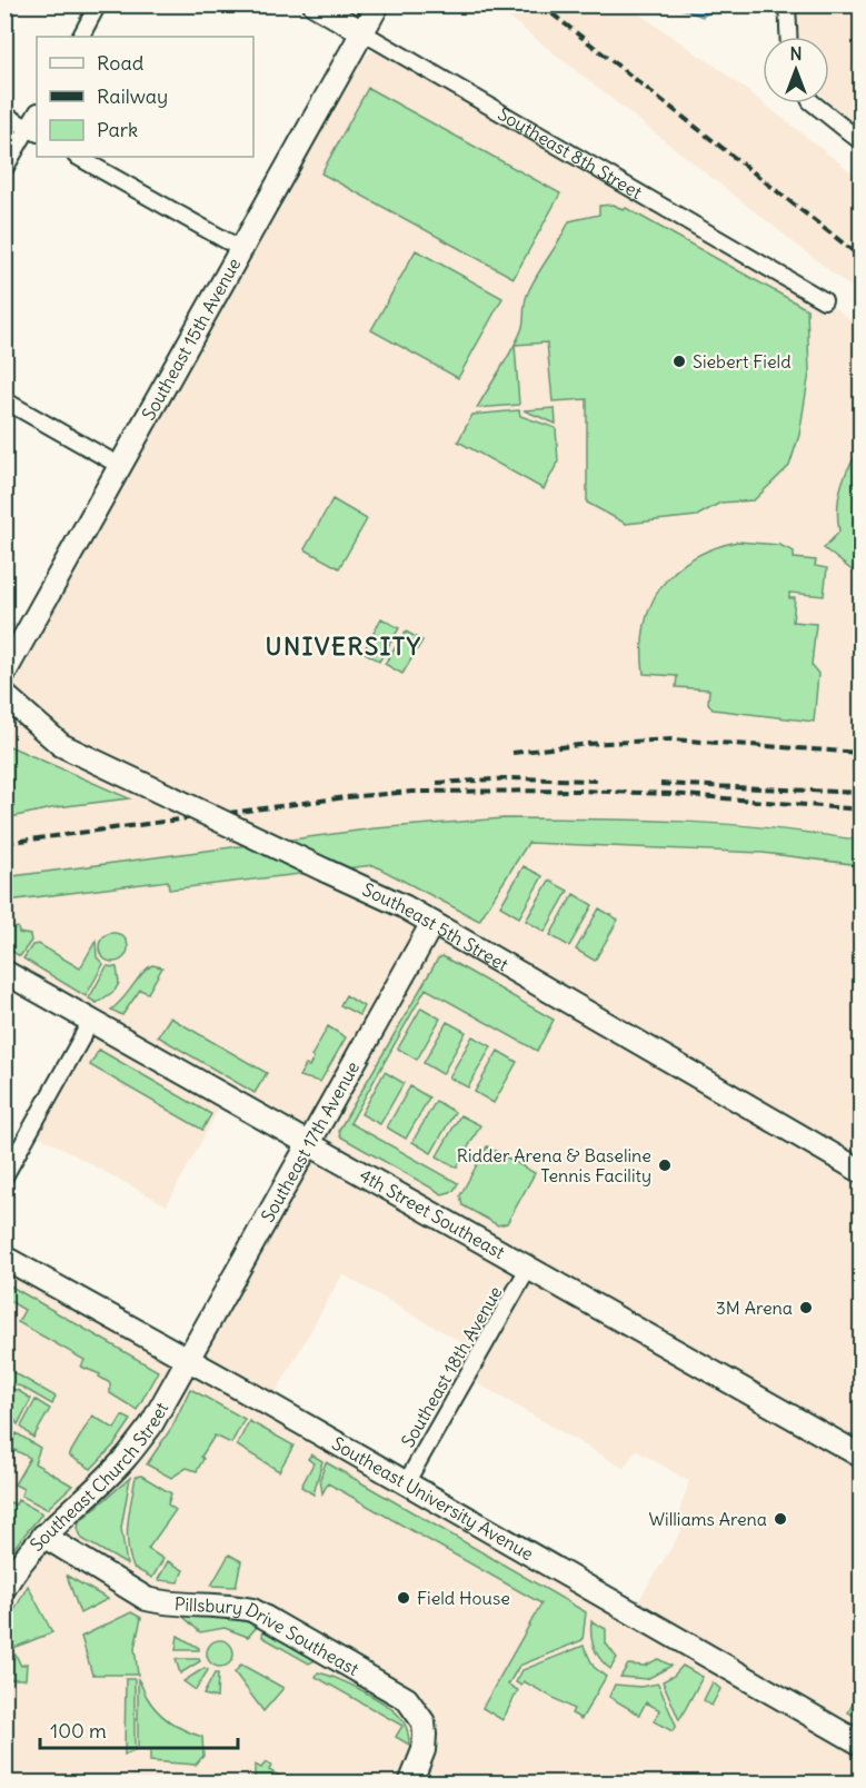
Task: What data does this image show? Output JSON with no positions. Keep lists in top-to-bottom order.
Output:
{
  "streets": {
    "street": [
      "Southeast 8th Street",
      "Southeast 15th Avenue",
      "Southeast 5th Street",
      "Southeast 17th Avenue",
      "4th Street Southeast",
      "Southeast 18th Avenue",
      "Southeast Church Street",
      "Southeast University Avenue",
      "Pillsbury Drive Southeast"
    ]
  },
  "crossings": [
    ["Southeast 8th Street", "Southeast 15th Avenue"],
    ["Southeast 5th Street", "Southeast 17th Avenue"],
    ["Southeast 17th Avenue", "4th Street Southeast"],
    ["Southeast 17th Avenue", "Southeast Church Street"],
    ["Southeast 17th Avenue", "Southeast University Avenue"],
    ["4th Street Southeast", "Southeast 18th Avenue"],
    ["Southeast 18th Avenue", "Southeast University Avenue"],
    ["Southeast Church Street", "Southeast University Avenue"],
    ["Southeast Church Street", "Pillsbury Drive Southeast"]
  ],
  "districts": ["UNIVERSITY"],
  "places": [
    "Siebert Field",
    "Ridder Arena & Baseline Tennis Facility",
    "3M Arena",
    "Williams Arena",
    "Field House"
  ],
  "legend": ["Road", "Railway", "Park"],
  "scale_bar": "100 m",
  "north": "top"
}
